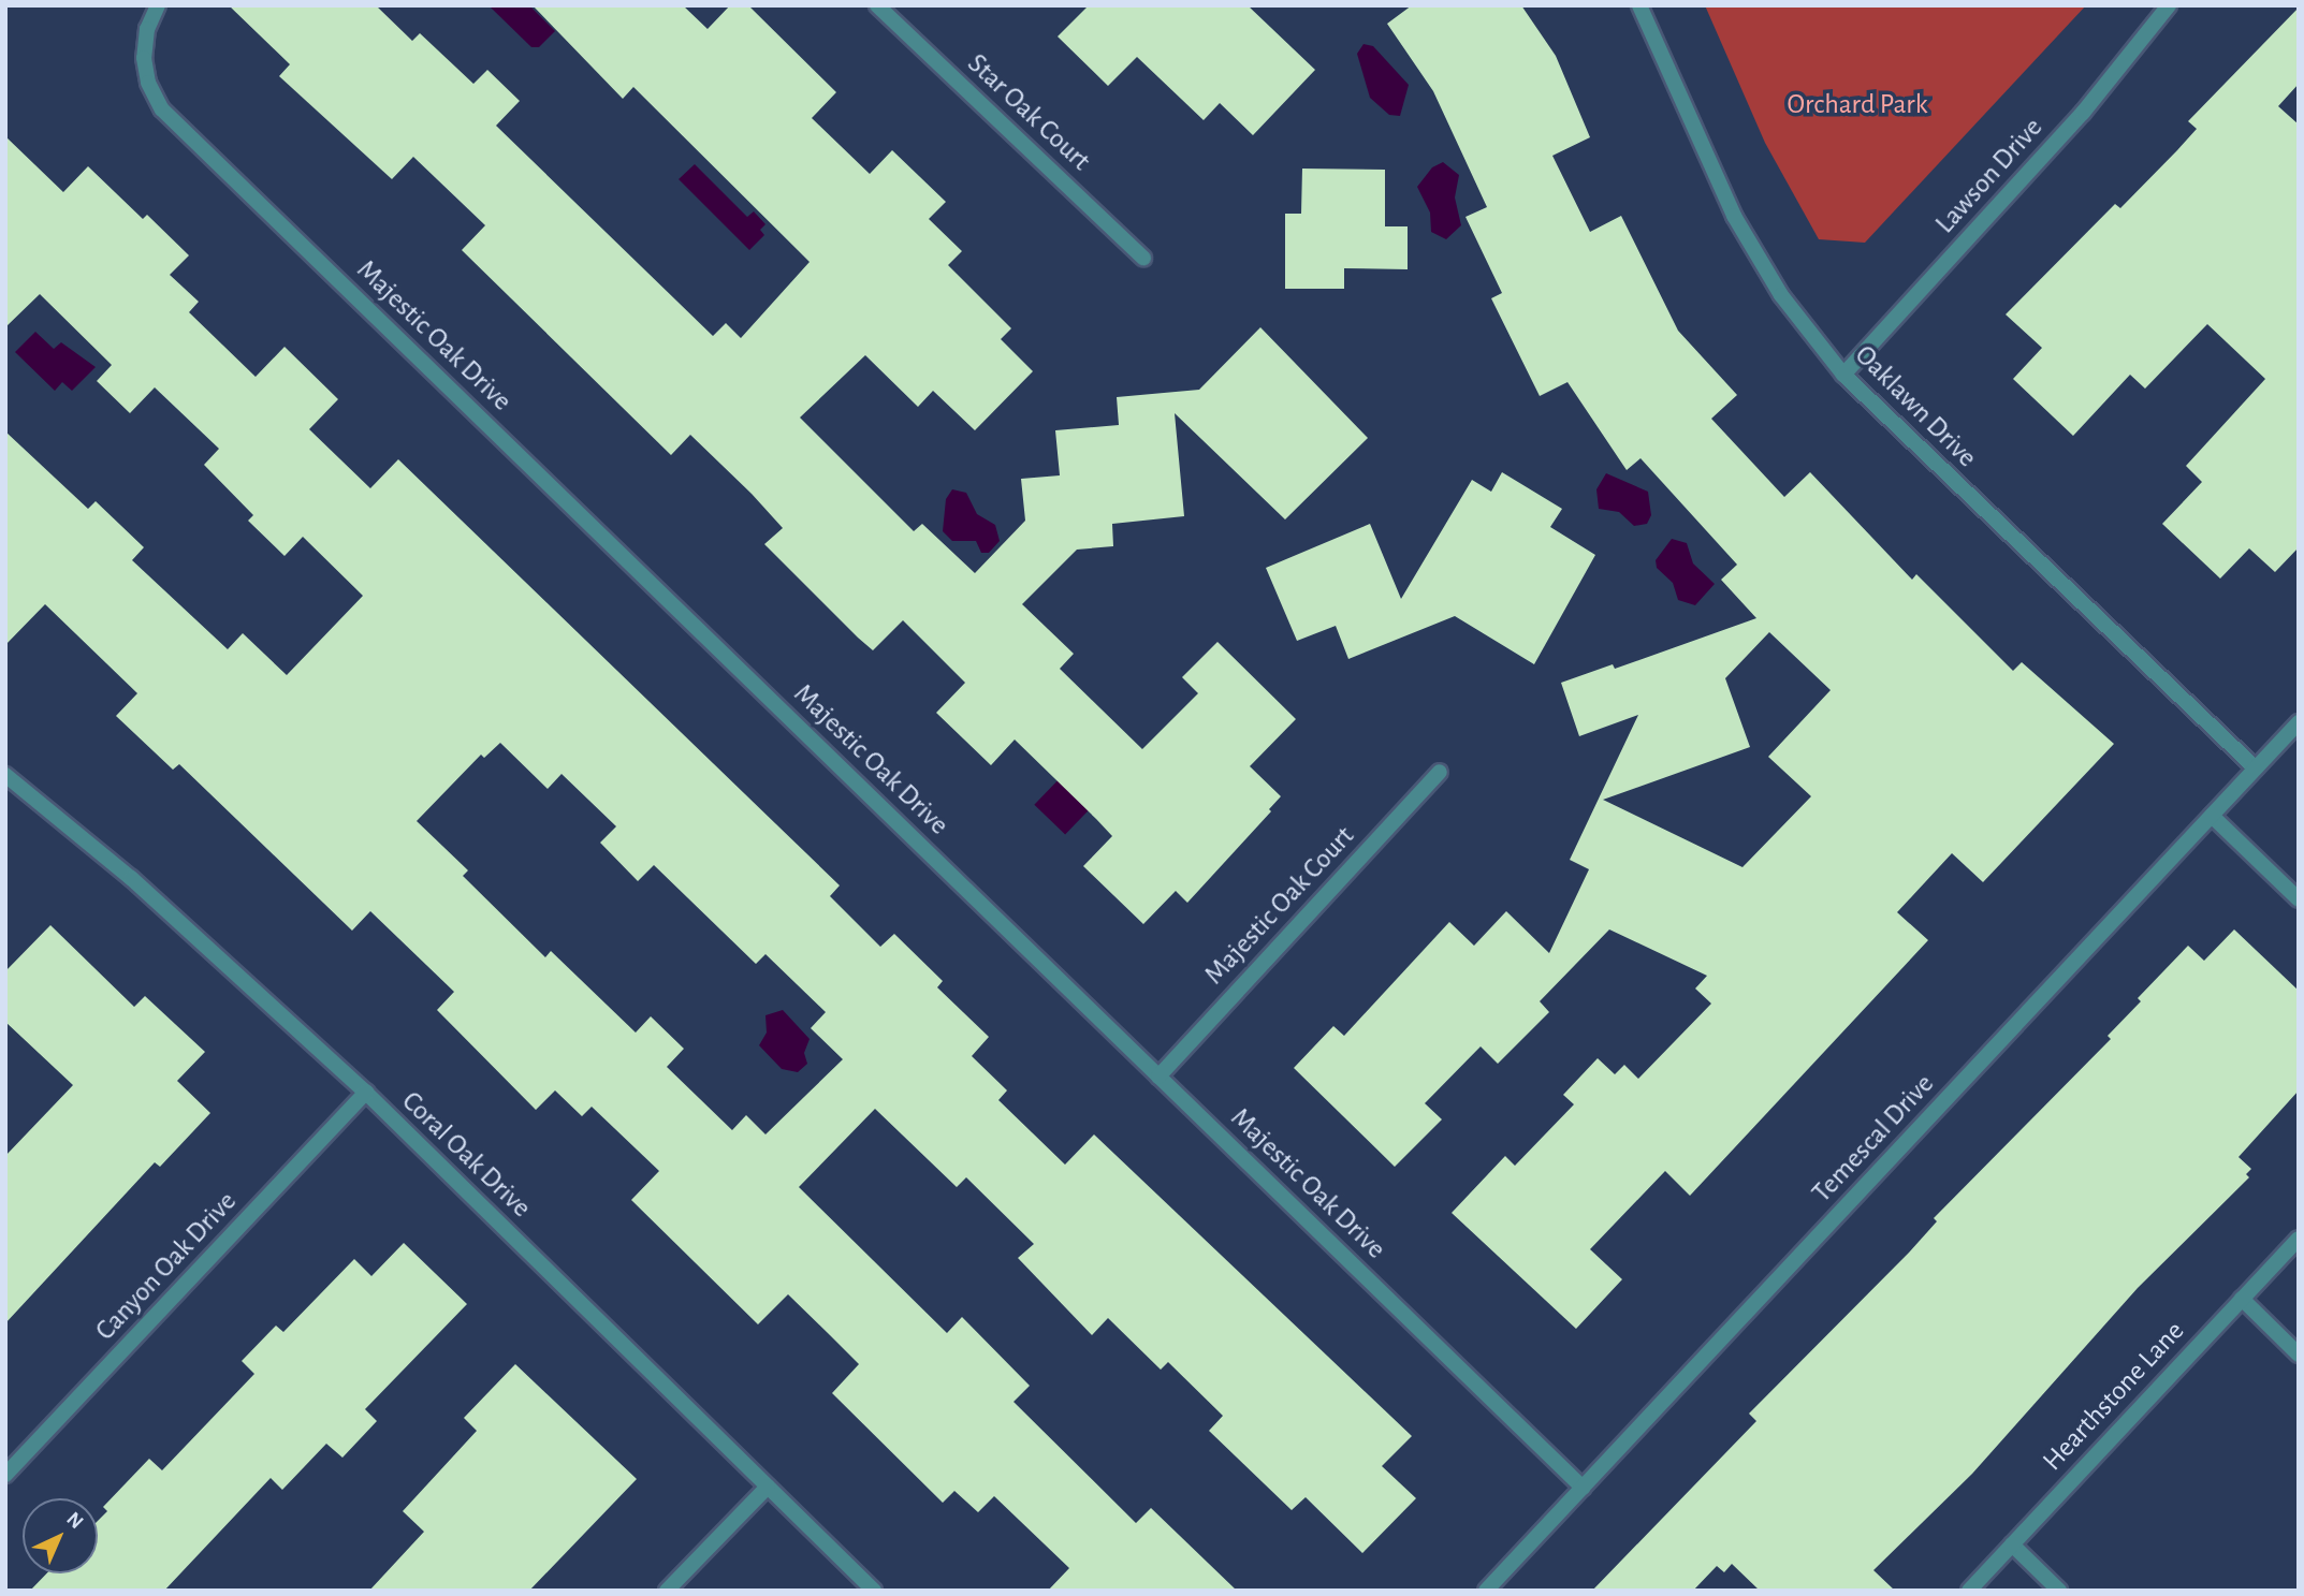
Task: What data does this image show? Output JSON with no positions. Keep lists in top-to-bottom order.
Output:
{
  "streets": {
    "street": [
      "Star Oak Court",
      "Lawson Drive",
      "Majestic Oak Drive",
      "Oaklawn Drive",
      "Majestic Oak Court",
      "Temescal Drive",
      "Coral Oak Drive",
      "Canyon Oak Drive",
      "Hearthstone Lane"
    ]
  },
  "crossings": [
    ["Lawson Drive", "Oaklawn Drive"],
    ["Majestic Oak Drive", "Majestic Oak Court"],
    ["Majestic Oak Drive", "Temescal Drive"],
    ["Oaklawn Drive", "Temescal Drive"],
    ["Coral Oak Drive", "Canyon Oak Drive"]
  ],
  "parks": ["Orchard Park"],
  "north": "top right"
}
